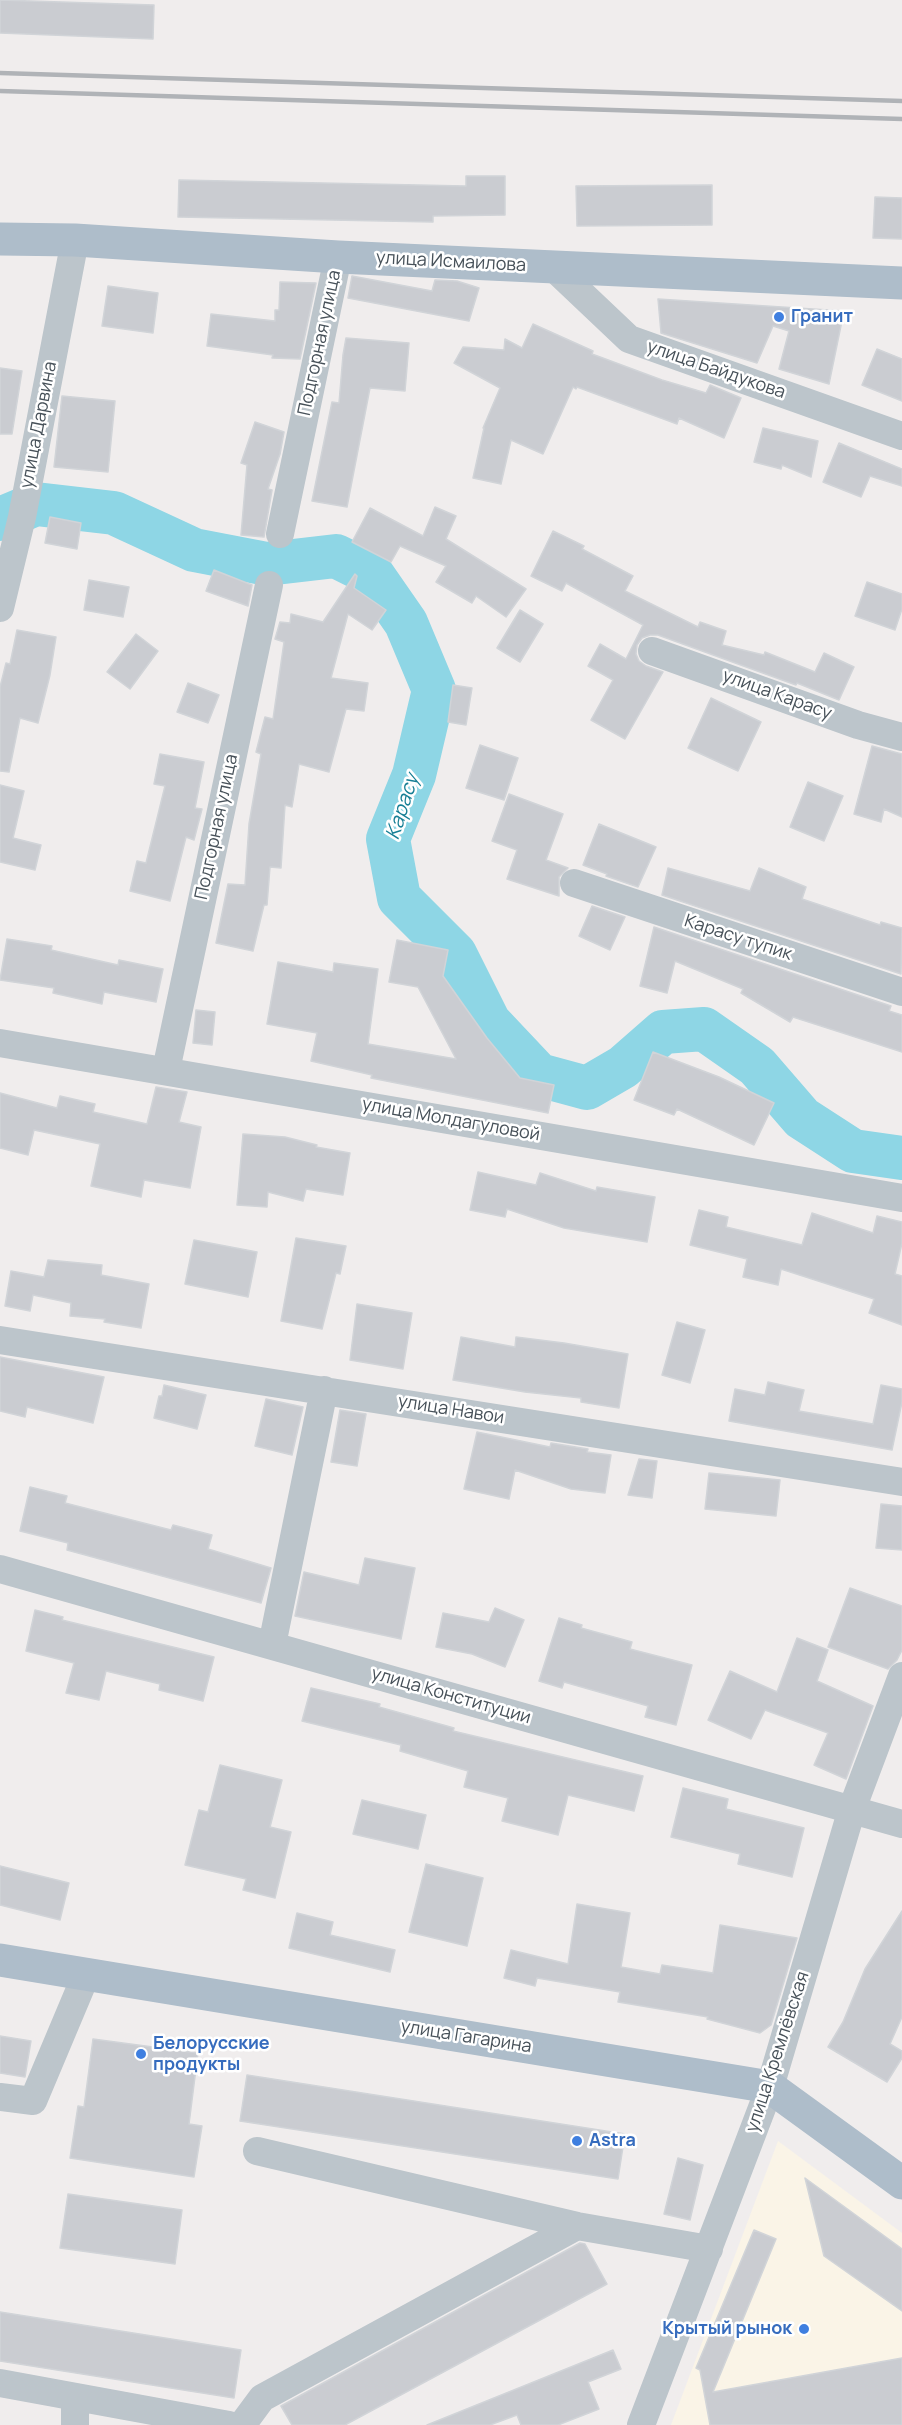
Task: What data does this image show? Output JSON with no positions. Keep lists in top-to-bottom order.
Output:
{
  "streets": {
    "main road": ["улица Исмаилова", "улица Гагарина"],
    "street": [
      "Подгорная улица",
      "улица Байдукова",
      "улица Дарвина",
      "улица Карасу",
      "Карасу тупик",
      "улица Молдагуловой",
      "улица Навои",
      "улица Конституции",
      "улица Кремлёвская"
    ]
  },
  "crossings": [
    ["улица Исмаилова", "Подгорная улица"],
    ["улица Исмаилова", "улица Байдукова"],
    ["улица Исмаилова", "улица Дарвина"],
    ["Подгорная улица", "улица Молдагуловой"],
    ["улица Конституции", "улица Кремлёвская"],
    ["улица Гагарина", "улица Кремлёвская"]
  ],
  "water": ["Карасу"],
  "places": [
    "Гранит",
    "Белорусские продукты",
    "Astra",
    "Крытый рынок"
  ]
}
